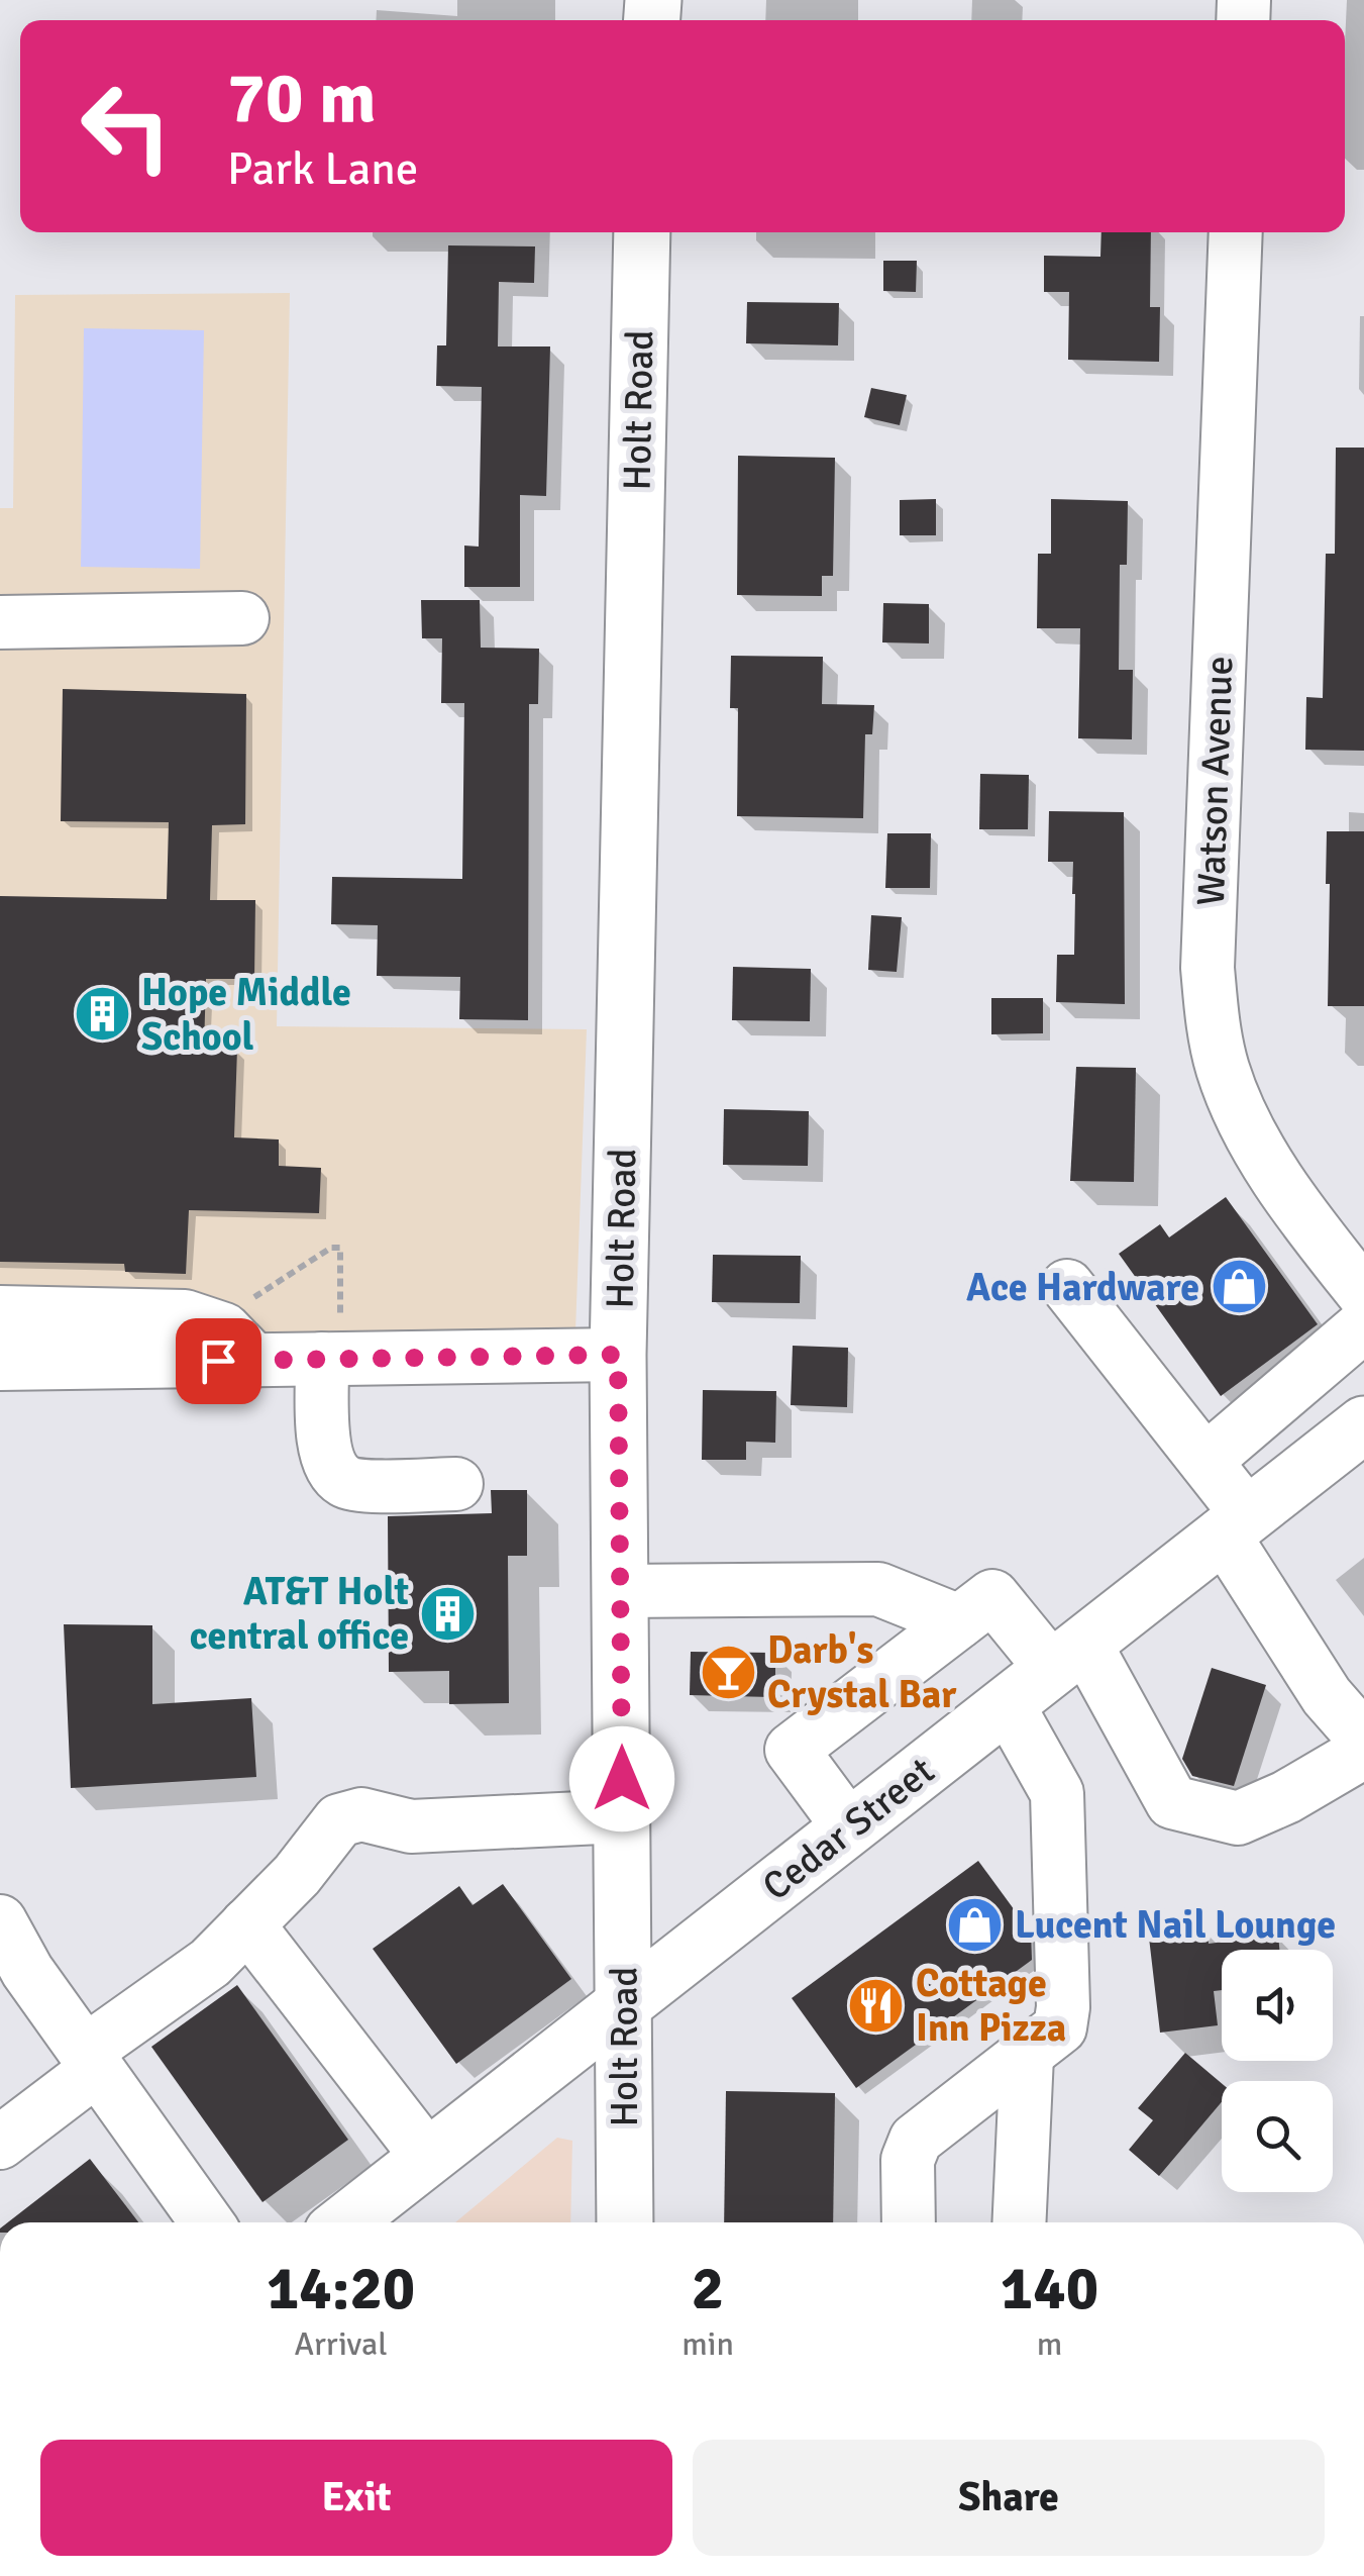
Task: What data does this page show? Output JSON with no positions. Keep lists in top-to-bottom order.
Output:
{
  "streets": {
    "main road": ["Holt Road", "Cedar Street"],
    "street": ["Watson Avenue"]
  },
  "crossings": [
    ["Holt Road", "Cedar Street"]
  ],
  "places": {
    "building": ["Hope Middle School", "AT&T Holt central office"],
    "shop": ["Ace Hardware", "Lucent Nail Lounge"],
    "bar": ["Darb's Crystal Bar"],
    "restaurant": ["Cottage Inn Pizza"]
  },
  "page": {
    "turn": ["70 m", "Park Lane"],
    "eta": [
      "14:20",
      "Arrival",
      "2",
      "min",
      "140",
      "m"
    ],
    "buttons": ["Exit", "Share"]
  }
}
